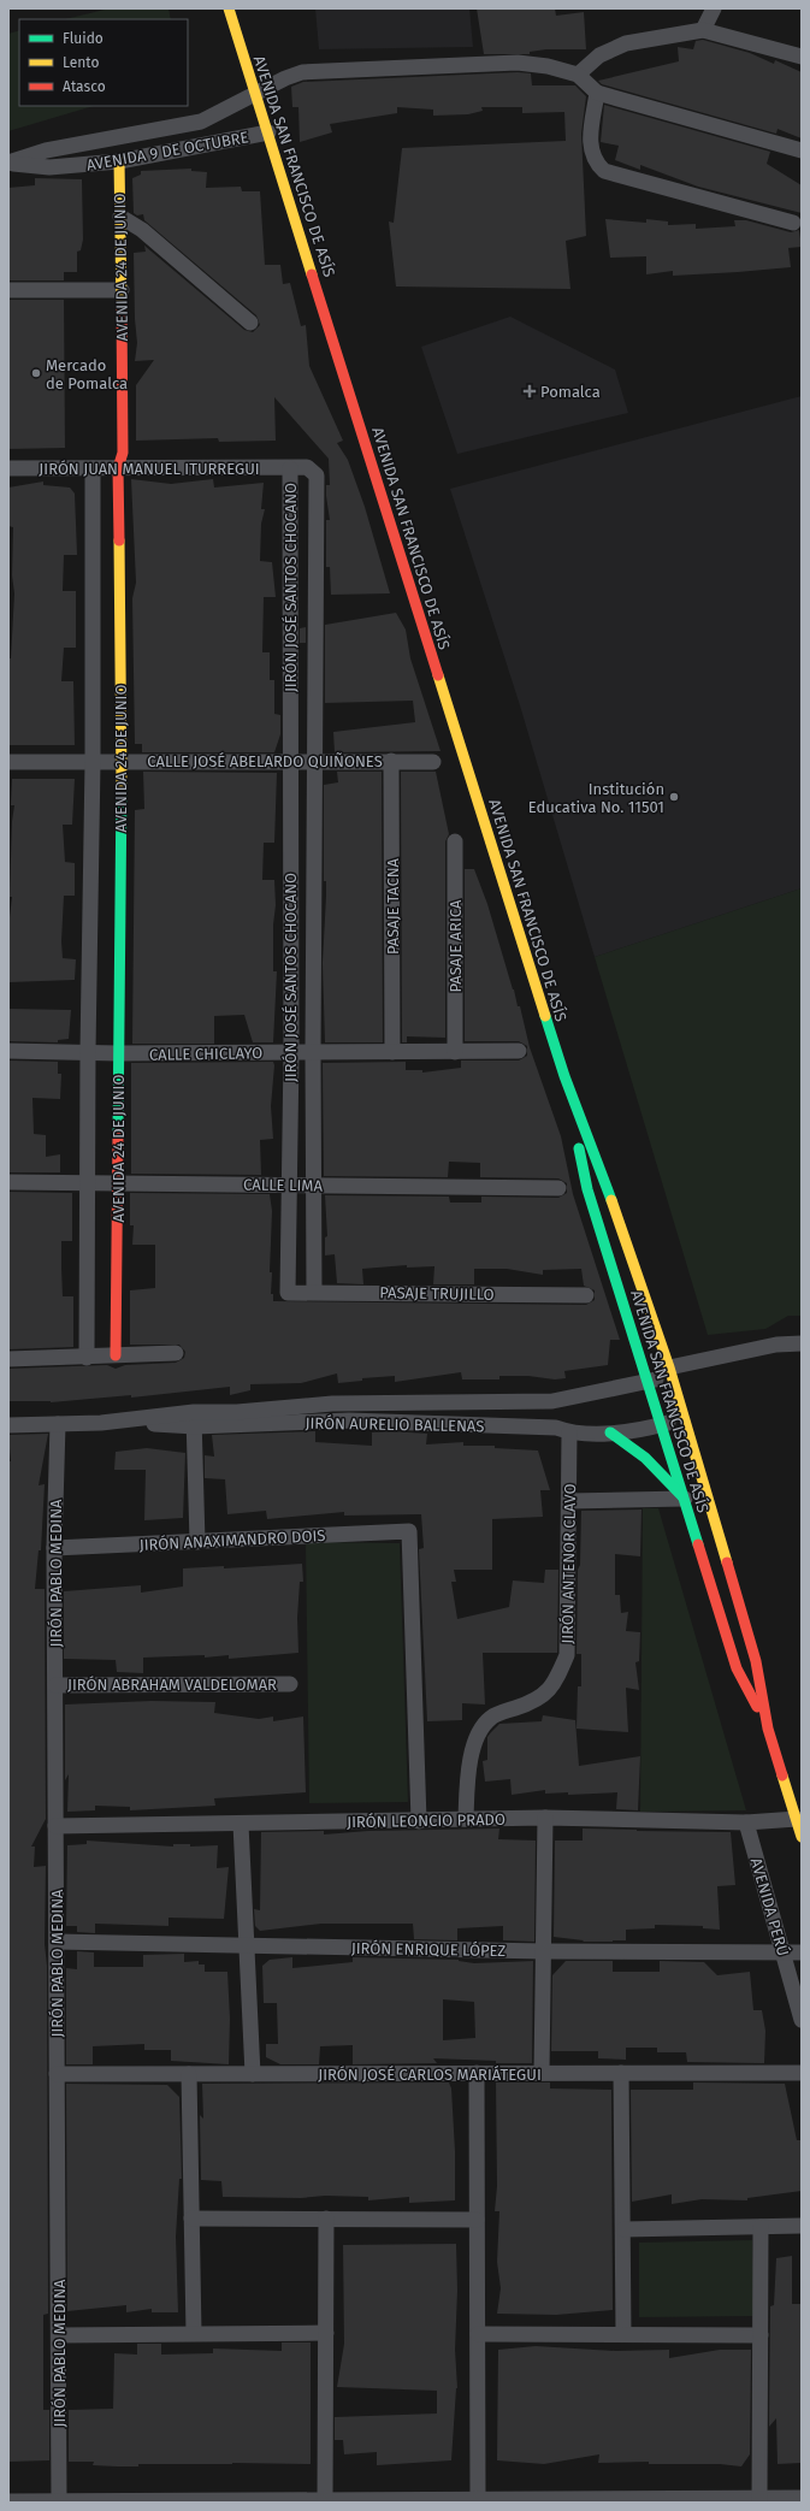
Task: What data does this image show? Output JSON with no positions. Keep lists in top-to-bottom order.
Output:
{
  "streets": {
    "main road": ["AVENIDA SAN FRANCISCO DE ASÍS", "AVENIDA 24 DE JUNIO"],
    "street": [
      "AVENIDA 9 DE OCTUBRE",
      "JIRÓN JUAN MANUEL ITURREGUI",
      "JIRÓN JOSÉ SANTOS CHOCANO",
      "CALLE JOSÉ ABELARDO QUIÑONES",
      "PASAJE TACNA",
      "PASAJE ARICA",
      "CALLE CHICLAYO",
      "CALLE LIMA",
      "PASAJE TRUJILLO",
      "JIRÓN AURELIO BALLENAS",
      "JIRÓN ANAXIMANDRO DOIS",
      "JIRÓN ANTENOR CLAVO",
      "JIRÓN PABLO MEDINA",
      "JIRÓN ABRAHAM VALDELOMAR",
      "JIRÓN LEONCIO PRADO",
      "AVENIDA PERÚ",
      "JIRÓN ENRIQUE LÓPEZ",
      "JIRÓN JOSÉ CARLOS MARIÁTEGUI"
    ]
  },
  "crossings": [
    ["AVENIDA 9 DE OCTUBRE", "AVENIDA SAN FRANCISCO DE ASÍS"],
    ["AVENIDA 9 DE OCTUBRE", "AVENIDA 24 DE JUNIO"],
    ["AVENIDA SAN FRANCISCO DE ASÍS", "JIRÓN AURELIO BALLENAS"],
    ["AVENIDA SAN FRANCISCO DE ASÍS", "JIRÓN LEONCIO PRADO"],
    ["AVENIDA 24 DE JUNIO", "JIRÓN JUAN MANUEL ITURREGUI"],
    ["AVENIDA 24 DE JUNIO", "CALLE JOSÉ ABELARDO QUIÑONES"],
    ["AVENIDA 24 DE JUNIO", "CALLE CHICLAYO"],
    ["AVENIDA 24 DE JUNIO", "CALLE LIMA"],
    ["JIRÓN JUAN MANUEL ITURREGUI", "JIRÓN JOSÉ SANTOS CHOCANO"],
    ["JIRÓN JOSÉ SANTOS CHOCANO", "CALLE JOSÉ ABELARDO QUIÑONES"],
    ["JIRÓN JOSÉ SANTOS CHOCANO", "CALLE CHICLAYO"],
    ["JIRÓN JOSÉ SANTOS CHOCANO", "CALLE LIMA"],
    ["JIRÓN JOSÉ SANTOS CHOCANO", "PASAJE TRUJILLO"],
    ["CALLE JOSÉ ABELARDO QUIÑONES", "PASAJE TACNA"],
    ["PASAJE TACNA", "CALLE CHICLAYO"],
    ["PASAJE ARICA", "CALLE CHICLAYO"],
    ["JIRÓN AURELIO BALLENAS", "JIRÓN ANTENOR CLAVO"],
    ["JIRÓN AURELIO BALLENAS", "JIRÓN PABLO MEDINA"],
    ["JIRÓN ANAXIMANDRO DOIS", "JIRÓN PABLO MEDINA"],
    ["JIRÓN ANAXIMANDRO DOIS", "JIRÓN LEONCIO PRADO"],
    ["JIRÓN ANTENOR CLAVO", "JIRÓN LEONCIO PRADO"],
    ["JIRÓN PABLO MEDINA", "JIRÓN ABRAHAM VALDELOMAR"],
    ["JIRÓN PABLO MEDINA", "JIRÓN LEONCIO PRADO"],
    ["JIRÓN PABLO MEDINA", "JIRÓN ENRIQUE LÓPEZ"],
    ["JIRÓN PABLO MEDINA", "JIRÓN JOSÉ CARLOS MARIÁTEGUI"],
    ["JIRÓN LEONCIO PRADO", "AVENIDA PERÚ"],
    ["AVENIDA PERÚ", "JIRÓN ENRIQUE LÓPEZ"]
  ],
  "places": {
    "other": ["Mercado de Pomalca", "Institución Educativa No. 11501"],
    "health": ["Pomalca"]
  },
  "legend": ["Fluido", "Lento", "Atasco"]
}
